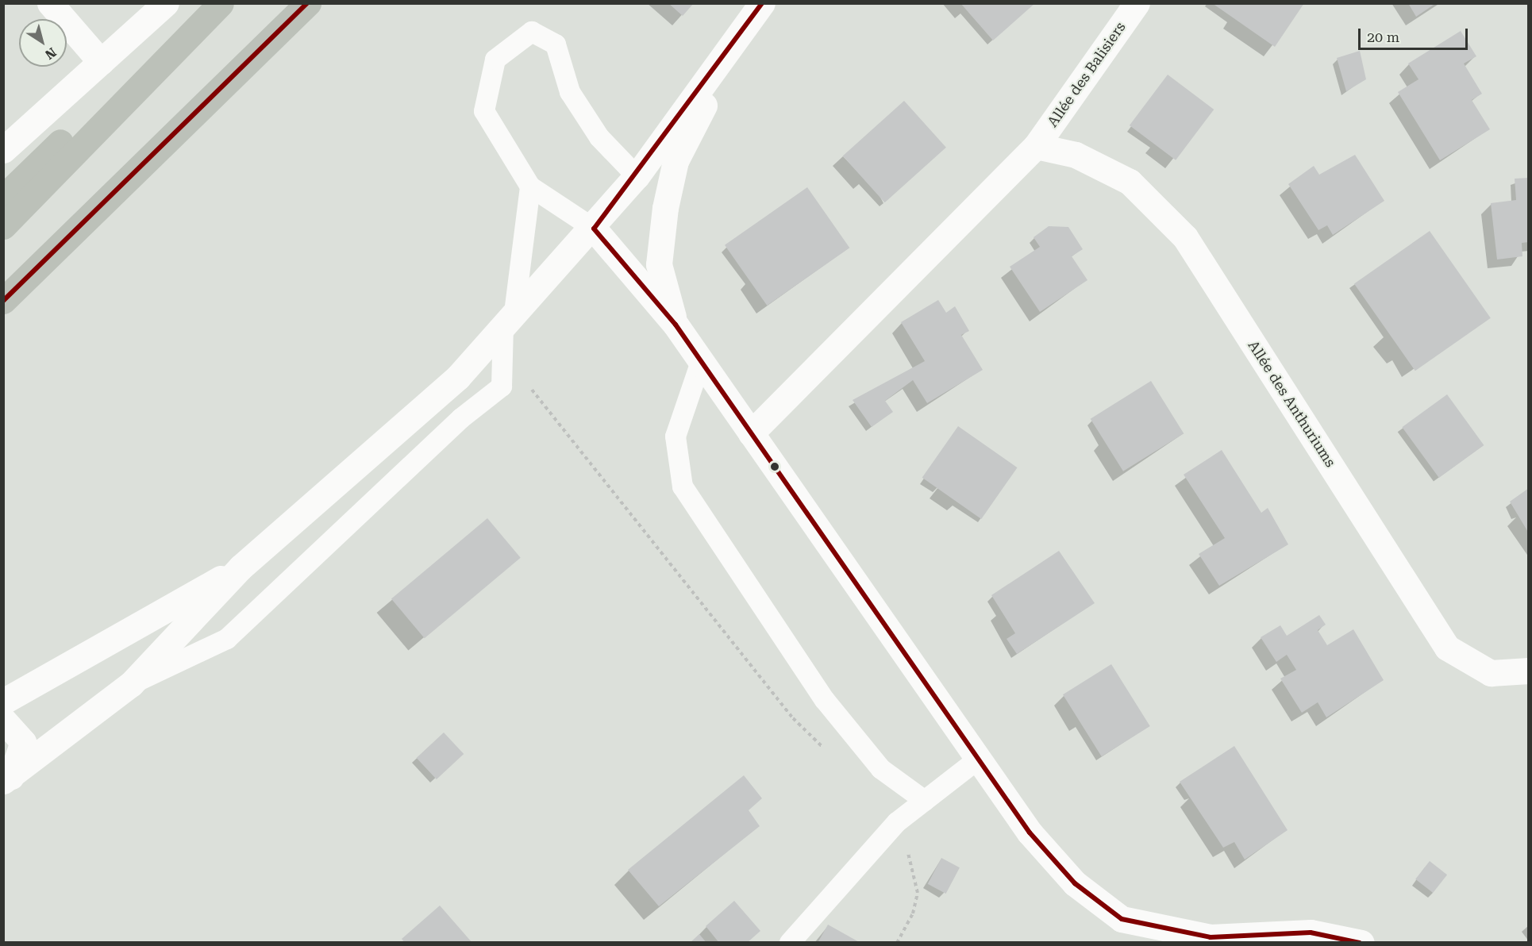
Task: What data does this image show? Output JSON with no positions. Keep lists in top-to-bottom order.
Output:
{
  "streets": {
    "street": ["Allée des Balisiers", "Allée des Anthuriums"]
  },
  "crossings": [
    ["Allée des Balisiers", "Allée des Anthuriums"]
  ],
  "scale_bar": "20 m",
  "north": "bottom right"
}
